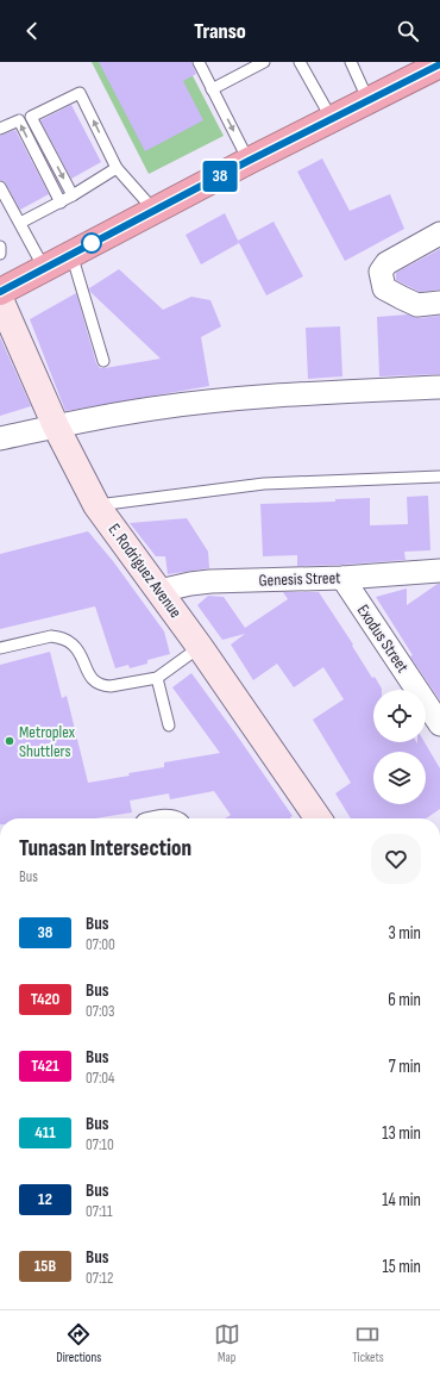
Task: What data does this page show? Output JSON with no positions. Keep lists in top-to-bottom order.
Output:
{
  "streets": {
    "street": ["E. Rodriguez Avenue", "Genesis Street", "Exodus Street"]
  },
  "crossings": [
    ["E. Rodriguez Avenue", "Genesis Street"],
    ["Genesis Street", "Exodus Street"]
  ],
  "places": ["Metroplex Shuttlers"],
  "lines": ["bus line 38"],
  "page": {
    "header": "Transo",
    "on_map": "38",
    "heading": ["Tunasan Intersection", "Bus"],
    "list": [
      {
        "mark": "38",
        "name": "Bus",
        "note": "07:00",
        "value": "3 min"
      },
      {
        "mark": "T420",
        "name": "Bus",
        "note": "07:03",
        "value": "6 min"
      },
      {
        "mark": "T421",
        "name": "Bus",
        "note": "07:04",
        "value": "7 min"
      },
      {
        "mark": "411",
        "name": "Bus",
        "note": "07:10",
        "value": "13 min"
      },
      {
        "mark": "12",
        "name": "Bus",
        "note": "07:11",
        "value": "14 min"
      },
      {
        "mark": "15B",
        "name": "Bus",
        "note": "07:12",
        "value": "15 min"
      }
    ],
    "tabs": ["Directions", "Map", "Tickets"]
  }
}
